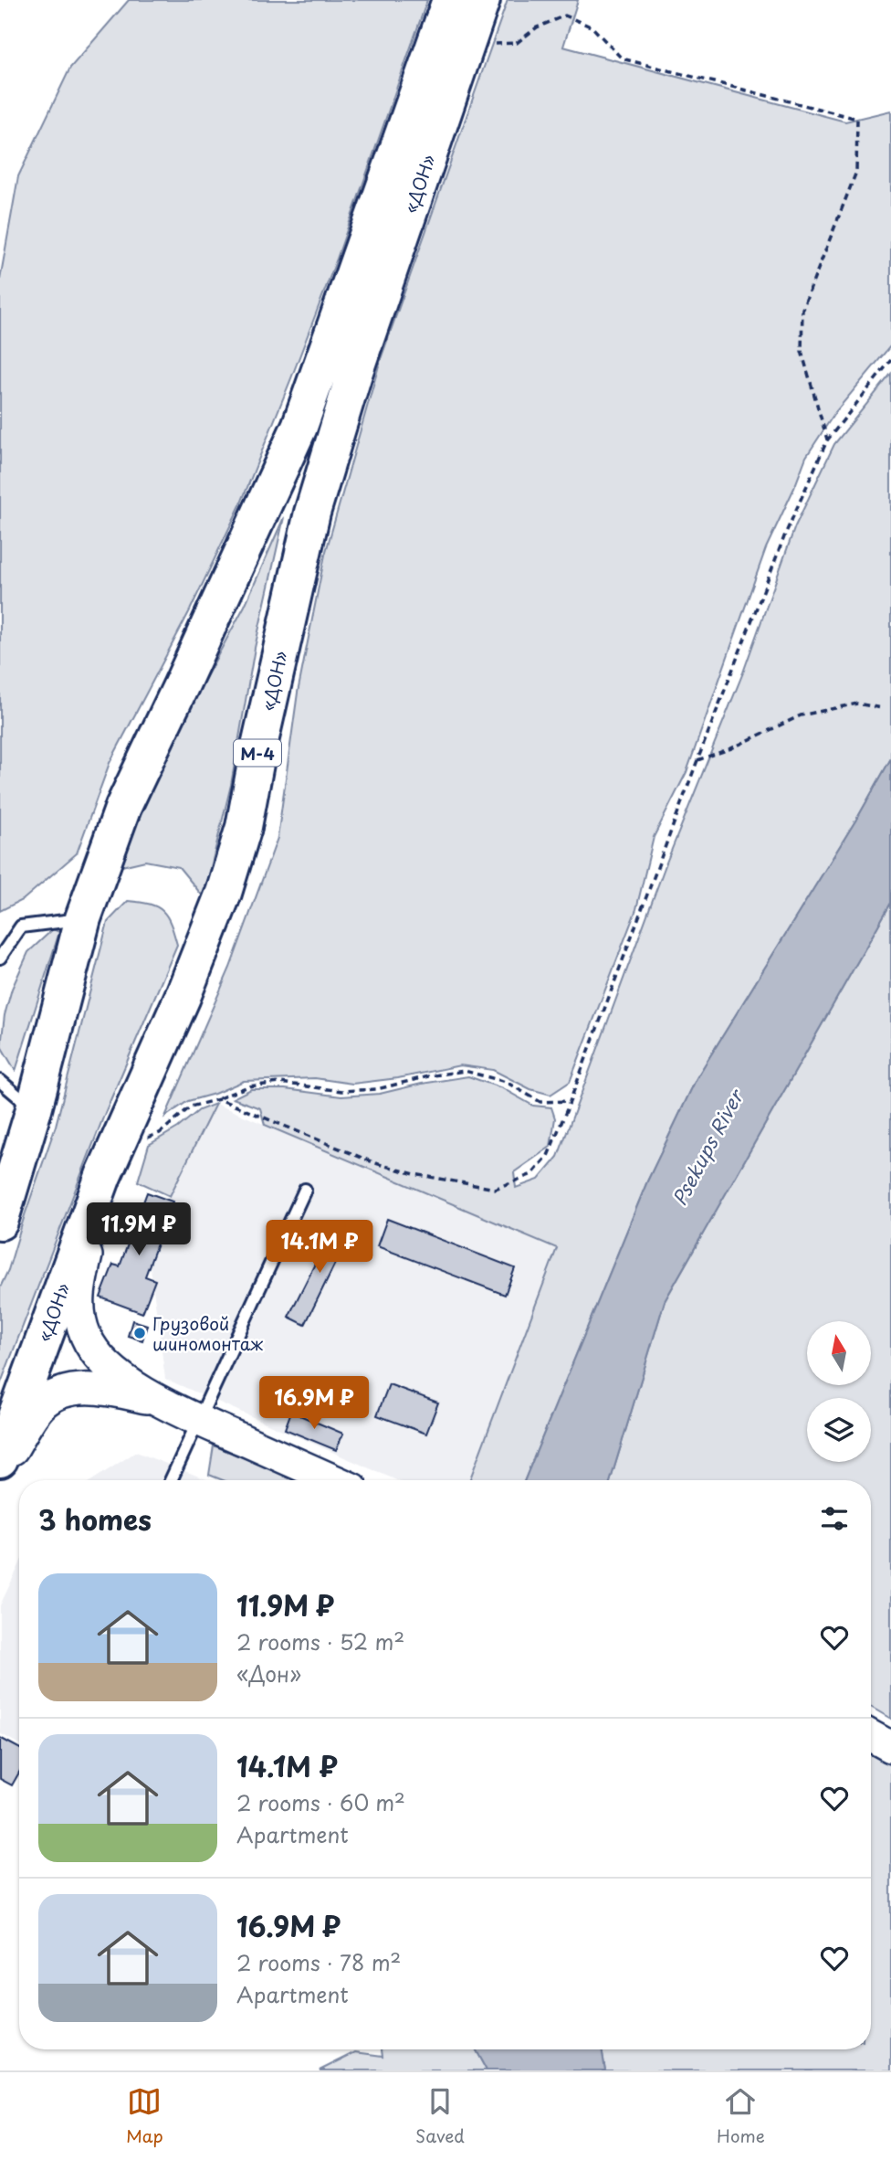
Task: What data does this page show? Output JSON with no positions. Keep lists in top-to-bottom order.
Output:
{
  "streets": {
    "highway": ["«ДОН»", "М-4"]
  },
  "crossings": [
    ["«ДОН»", "М-4"]
  ],
  "water": ["Psekups River"],
  "places": ["Грузовой шиномонтаж"],
  "north": "top",
  "page": {
    "price": ["11.9M ₽", "14.1M ₽", "16.9M ₽"],
    "heading": "3 homes",
    "list": [
      {
        "name": "11.9M ₽",
        "note": "2 rooms · 52 m² · «Дон»"
      },
      {
        "name": "14.1M ₽",
        "note": "2 rooms · 60 m² · Apartment"
      },
      {
        "name": "16.9M ₽",
        "note": "2 rooms · 78 m² · Apartment"
      }
    ],
    "tabs": ["Map", "Saved", "Home"]
  }
}
